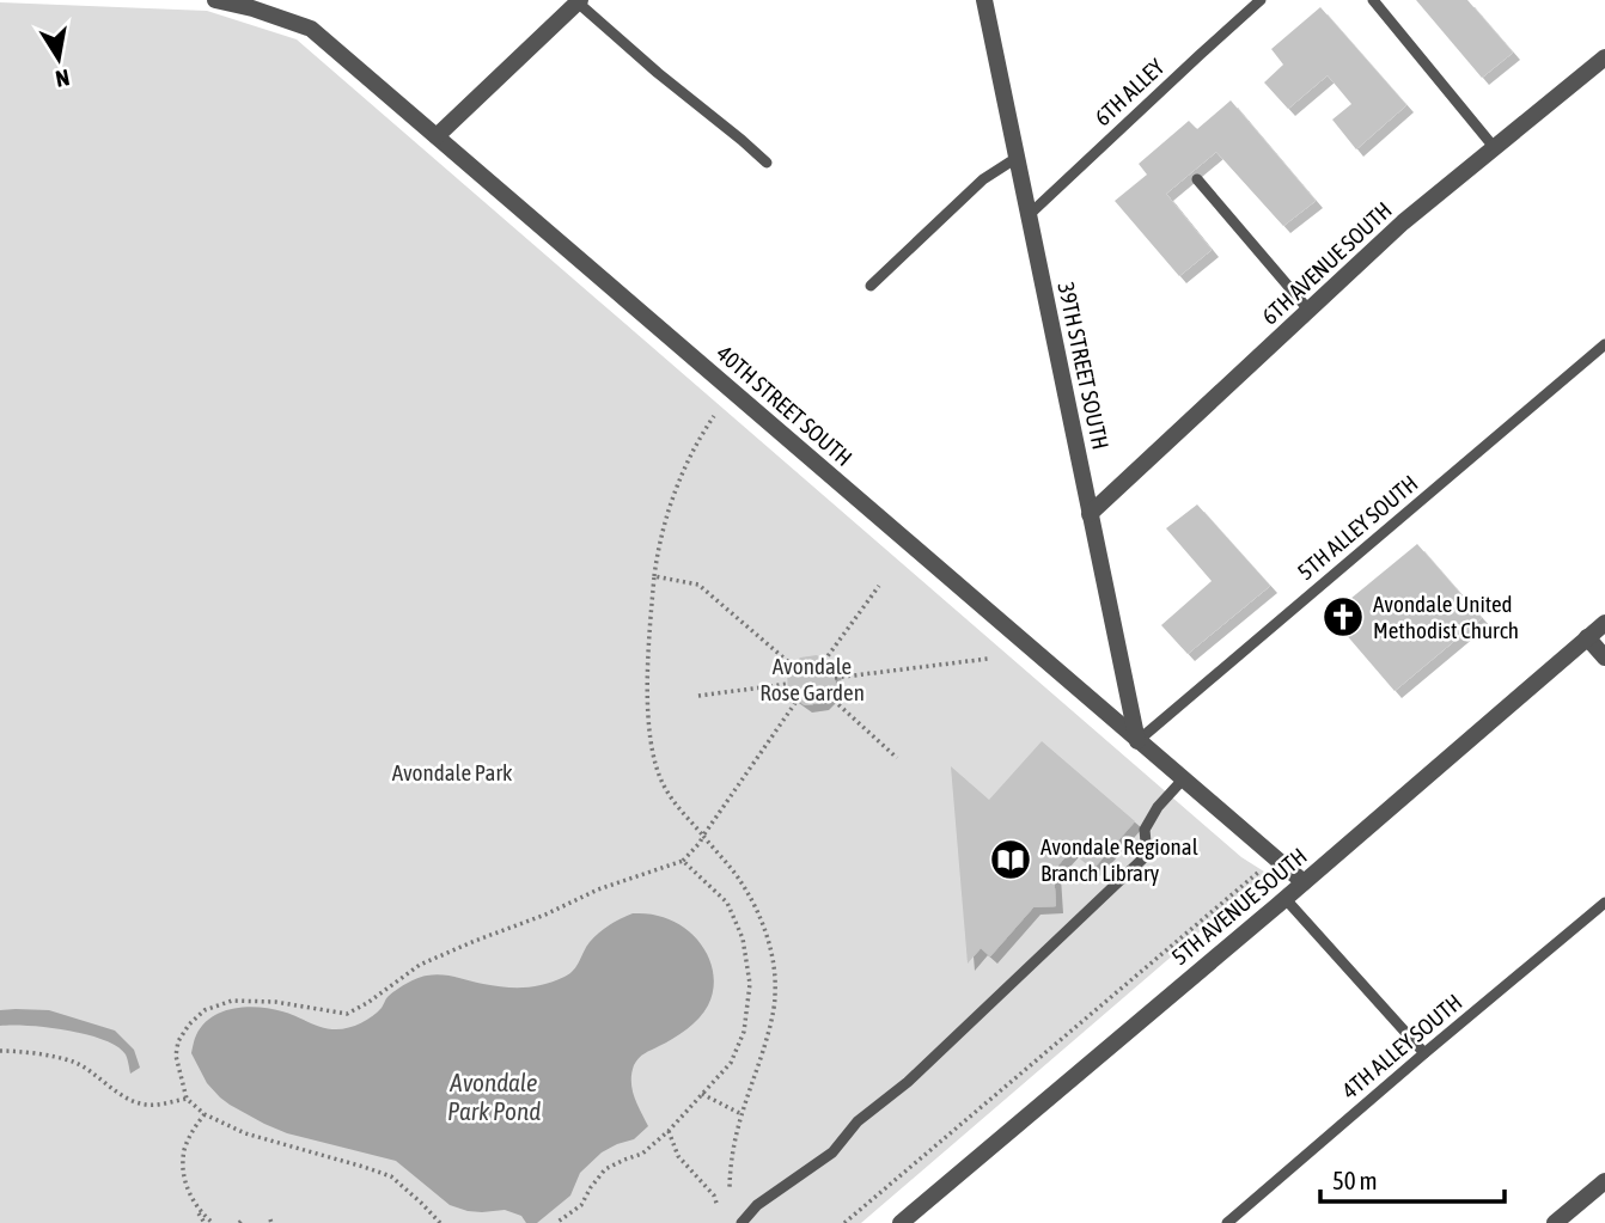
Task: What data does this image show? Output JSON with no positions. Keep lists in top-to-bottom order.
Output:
{
  "streets": {
    "street": [
      "6TH AVENUE SOUTH",
      "39TH STREET SOUTH",
      "40TH STREET SOUTH",
      "5TH AVENUE SOUTH"
    ],
    "lane": ["6TH ALLEY", "5TH ALLEY SOUTH", "4TH ALLEY SOUTH"]
  },
  "crossings": [
    ["6TH ALLEY", "39TH STREET SOUTH"],
    ["6TH AVENUE SOUTH", "39TH STREET SOUTH"],
    ["39TH STREET SOUTH", "40TH STREET SOUTH"],
    ["39TH STREET SOUTH", "5TH ALLEY SOUTH"],
    ["40TH STREET SOUTH", "5TH ALLEY SOUTH"],
    ["40TH STREET SOUTH", "5TH AVENUE SOUTH"]
  ],
  "water": ["Avondale Park Pond"],
  "parks": ["Avondale Rose Garden", "Avondale Park"],
  "places": {
    "church": ["Avondale United Methodist Church"],
    "library": ["Avondale Regional Branch Library"]
  },
  "scale_bar": "50 m",
  "north": "bottom"
}
